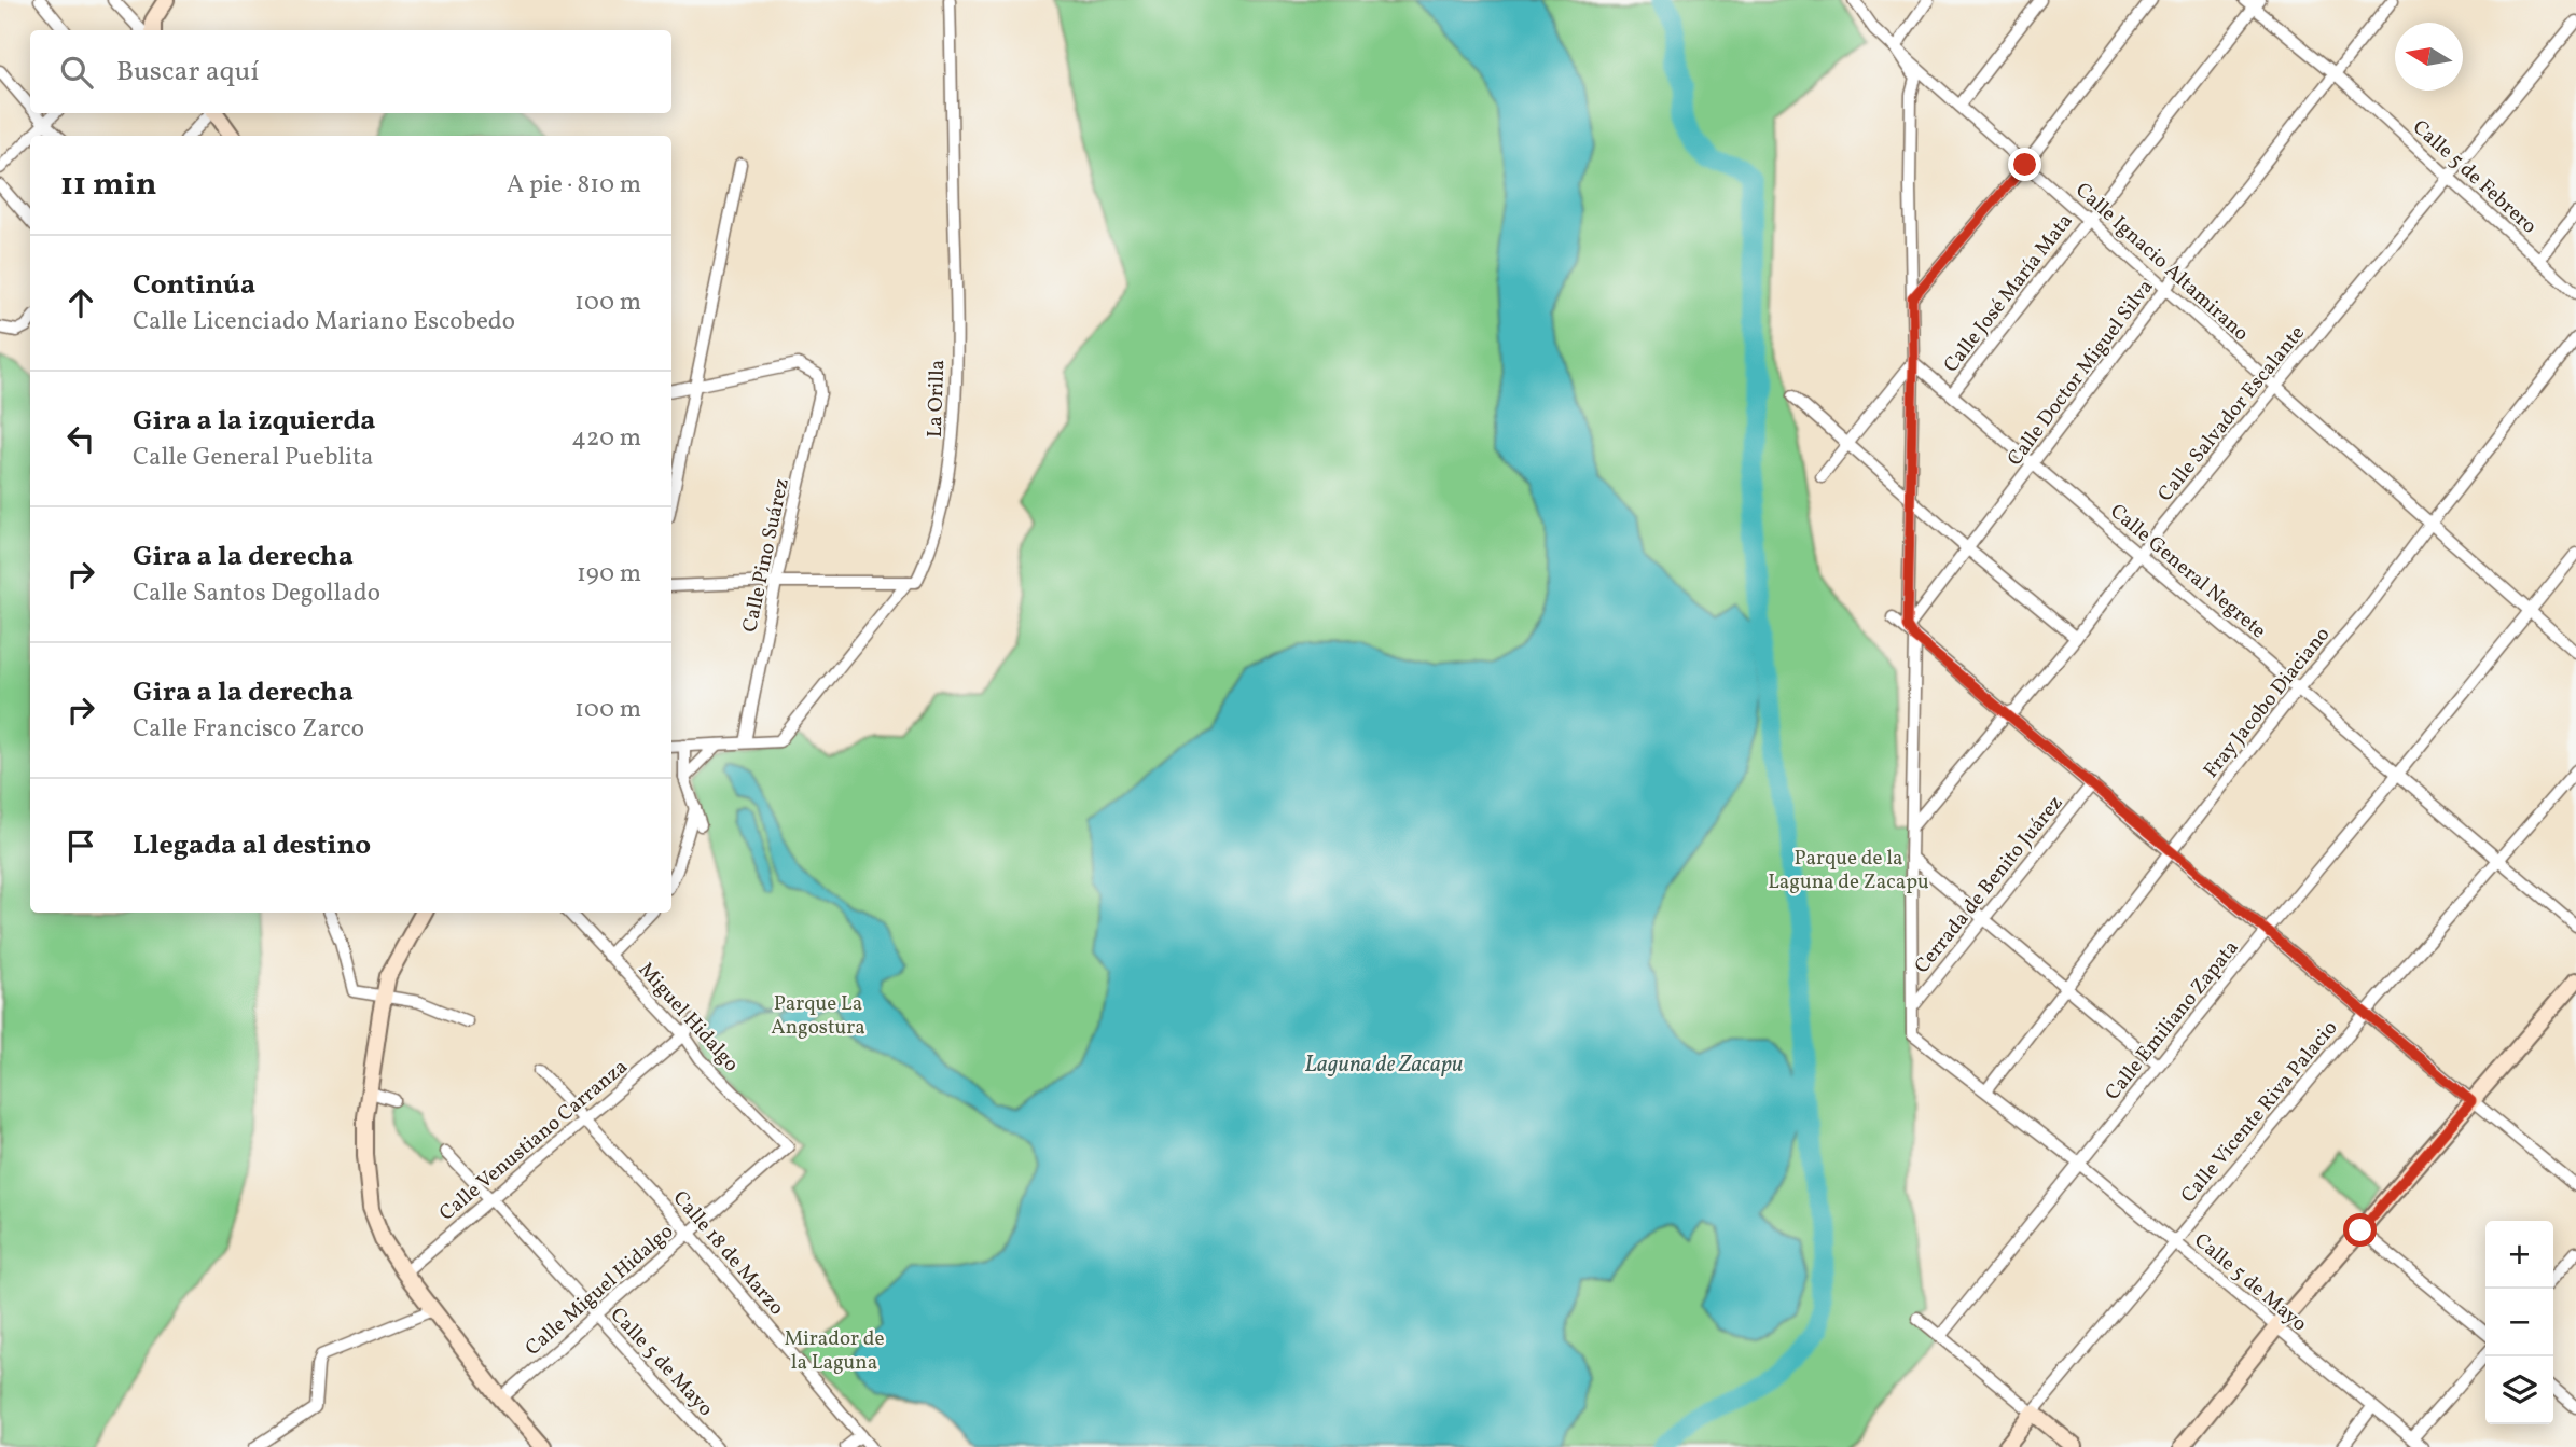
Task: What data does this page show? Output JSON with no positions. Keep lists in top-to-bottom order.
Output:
{
  "streets": {
    "main road": ["Calle Vicente Riva Palacio"],
    "street": [
      "Calle 5 de Febrero",
      "Calle Ignacio Altamirano",
      "Calle José María Mata",
      "Calle Doctor Miguel Silva",
      "La Orilla",
      "Calle Salvador Escalante",
      "Calle Pino Suárez",
      "Calle General Negrete",
      "Fray Jacobo Diaciano",
      "Cerrada de Benito Juárez",
      "Miguel Hidalgo",
      "Calle Emiliano Zapata",
      "Calle Venustiano Carranza",
      "Calle 18 de Marzo",
      "Calle 5 de Mayo",
      "Calle Miguel Hidalgo"
    ]
  },
  "crossings": [
    ["Calle 5 de Febrero", "Calle José María Mata"],
    ["Calle 5 de Febrero", "Calle Doctor Miguel Silva"],
    ["Calle 5 de Febrero", "Calle Salvador Escalante"],
    ["Calle Ignacio Altamirano", "Calle José María Mata"],
    ["Calle Ignacio Altamirano", "Calle Doctor Miguel Silva"],
    ["Calle Ignacio Altamirano", "Calle Salvador Escalante"],
    ["Calle Ignacio Altamirano", "Fray Jacobo Diaciano"],
    ["Calle Ignacio Altamirano", "Calle Emiliano Zapata"],
    ["Calle José María Mata", "Calle General Negrete"],
    ["Calle Doctor Miguel Silva", "Calle General Negrete"],
    ["La Orilla", "Calle Pino Suárez"],
    ["Calle Salvador Escalante", "Calle General Negrete"],
    ["Calle General Negrete", "Fray Jacobo Diaciano"],
    ["Calle General Negrete", "Calle Emiliano Zapata"],
    ["Calle General Negrete", "Calle Vicente Riva Palacio"],
    ["Fray Jacobo Diaciano", "Calle 5 de Mayo"],
    ["Cerrada de Benito Juárez", "Calle 5 de Mayo"],
    ["Miguel Hidalgo", "Calle Venustiano Carranza"],
    ["Miguel Hidalgo", "Calle Miguel Hidalgo"],
    ["Calle Emiliano Zapata", "Calle 5 de Mayo"],
    ["Calle Vicente Riva Palacio", "Calle 5 de Mayo"],
    ["Calle Venustiano Carranza", "Calle 18 de Marzo"],
    ["Calle Venustiano Carranza", "Calle 5 de Mayo"],
    ["Calle 18 de Marzo", "Calle Miguel Hidalgo"],
    ["Calle 5 de Mayo", "Calle Miguel Hidalgo"]
  ],
  "water": ["Laguna de Zacapu"],
  "parks": ["Parque de la Laguna de Zacapu", "Parque La Angostura", "Mirador de la Laguna"],
  "north": "left",
  "page": {
    "search": "Buscar aquí",
    "heading": ["11 min", "A pie · 810 m"],
    "list": [
      ["Continúa", "Calle Licenciado Mariano Escobedo", "100 m"],
      ["Gira a la izquierda", "Calle General Pueblita", "420 m"],
      ["Gira a la derecha", "Calle Santos Degollado", "190 m"],
      ["Gira a la derecha", "Calle Francisco Zarco", "100 m"],
      "Llegada al destino"
    ],
    "map_buttons": ["+", "−"]
  }
}
